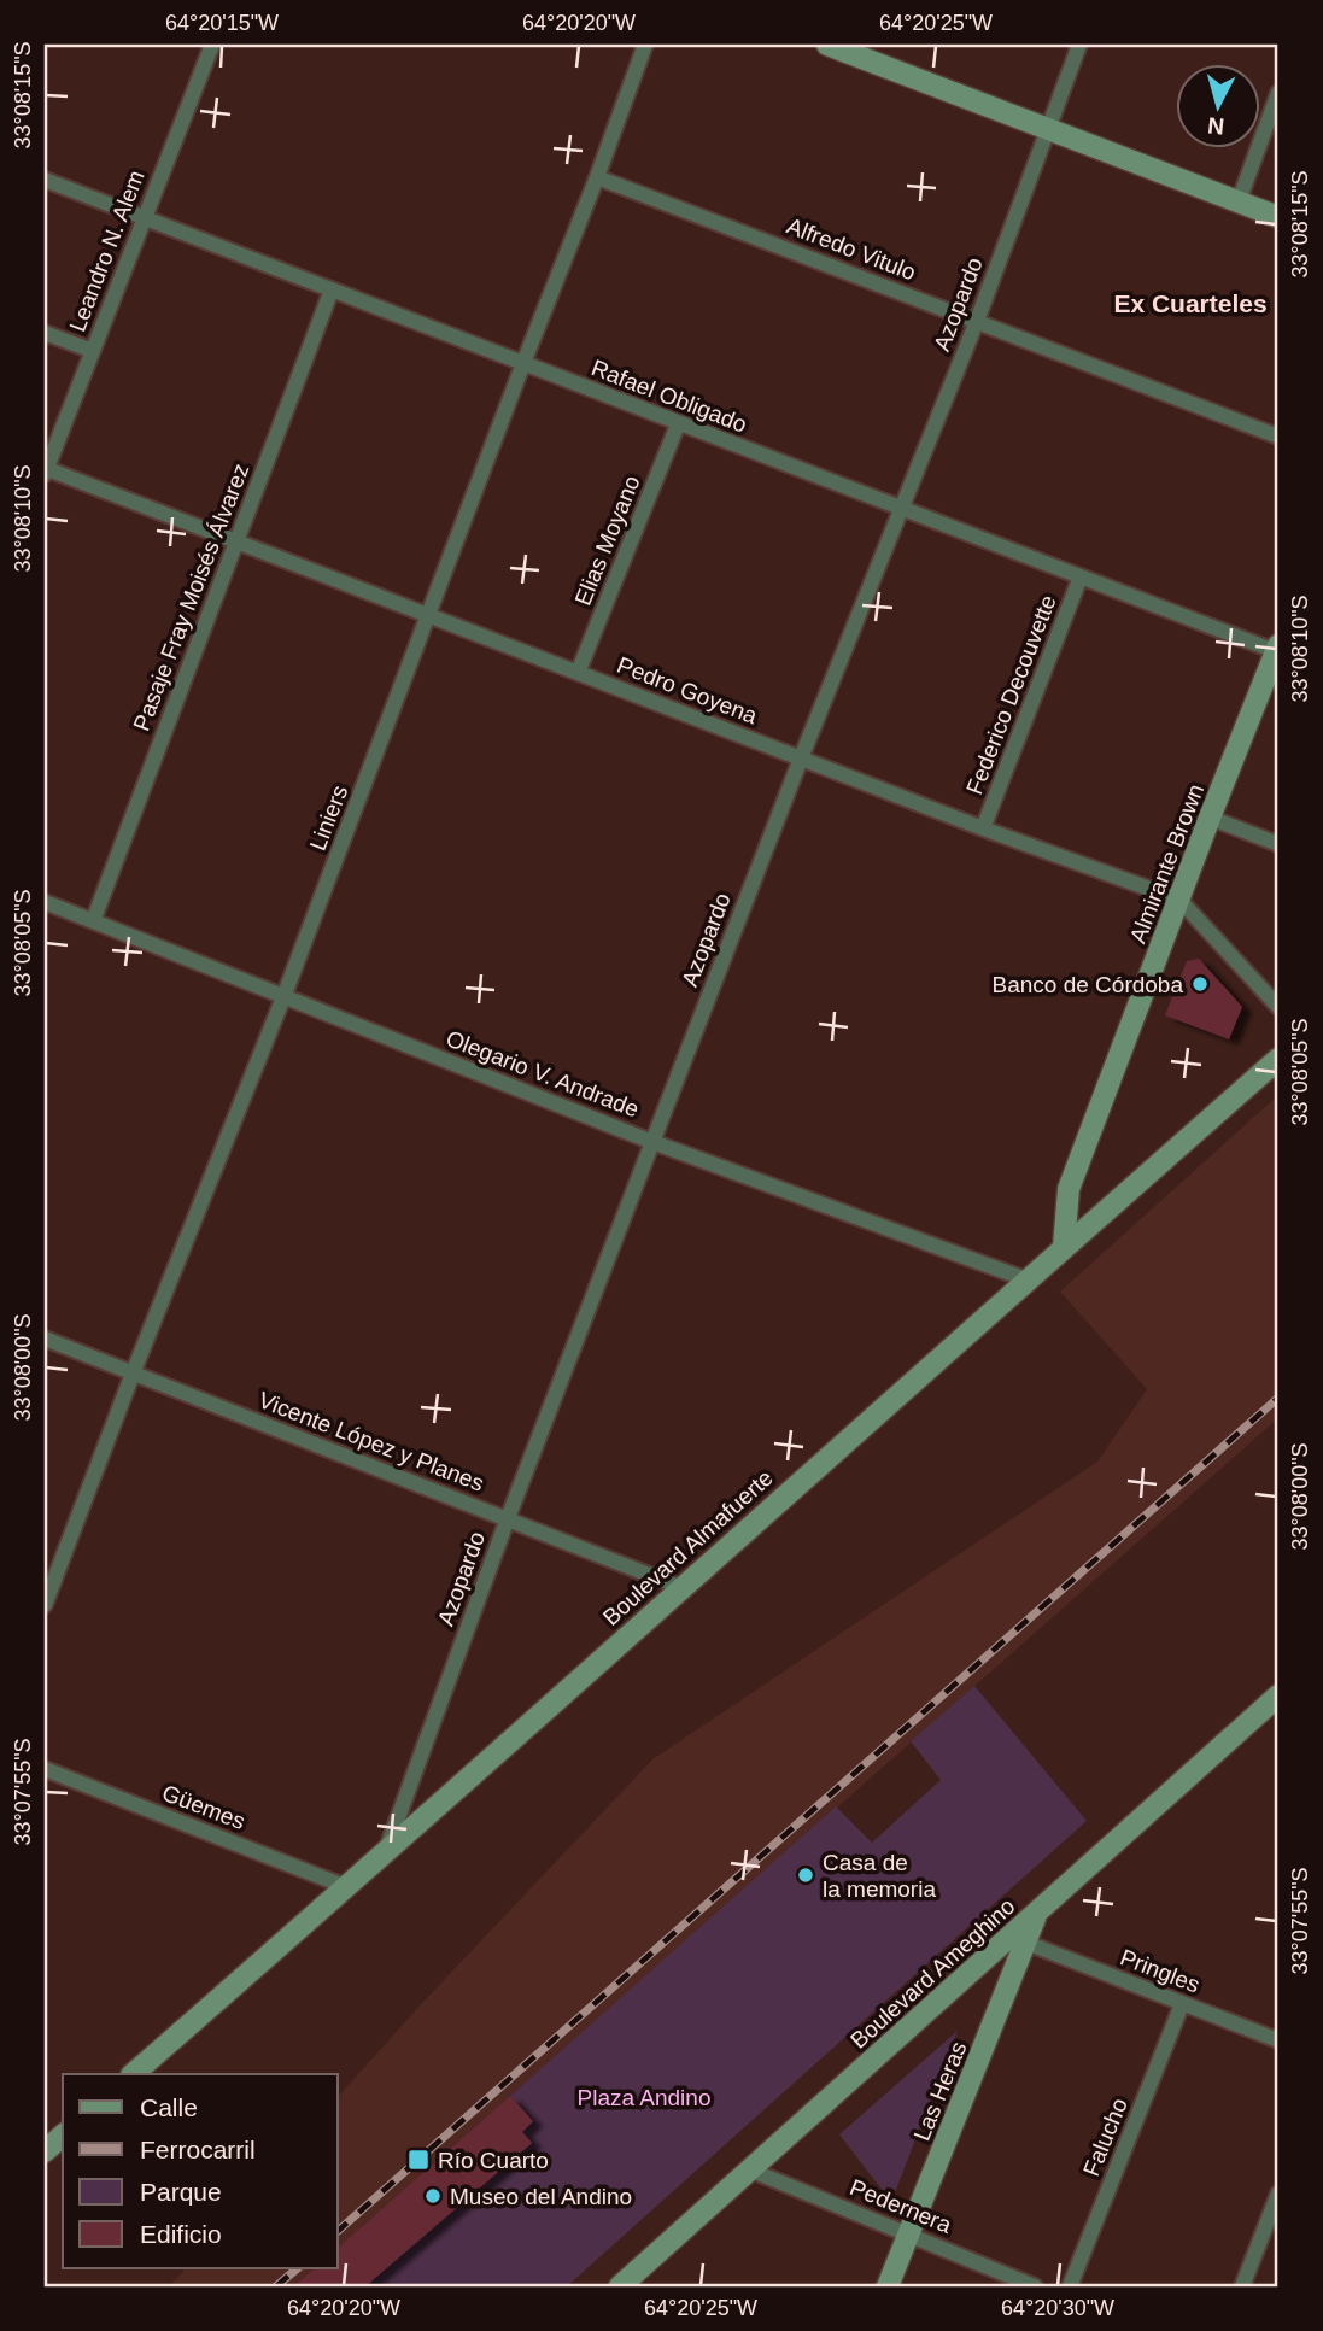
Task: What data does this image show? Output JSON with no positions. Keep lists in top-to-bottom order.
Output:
{
  "streets": {
    "main road": [
      "Almirante Brown",
      "Boulevard Almafuerte",
      "Boulevard Ameghino",
      "Las Heras"
    ],
    "street": [
      "Alfredo Vitulo",
      "Leandro N. Alem",
      "Azopardo",
      "Rafael Obligado",
      "Elias Moyano",
      "Pasaje Fray Moisés Álvarez",
      "Pedro Goyena",
      "Federico Decouvette",
      "Liniers",
      "Olegario V. Andrade",
      "Vicente López y Planes",
      "Güemes",
      "Pringles",
      "Falucho",
      "Pedernera"
    ]
  },
  "crossings": [
    ["Alfredo Vitulo", "Azopardo"],
    ["Alfredo Vitulo", "Liniers"],
    ["Leandro N. Alem", "Rafael Obligado"],
    ["Leandro N. Alem", "Pedro Goyena"],
    ["Azopardo", "Rafael Obligado"],
    ["Azopardo", "Pedro Goyena"],
    ["Azopardo", "Olegario V. Andrade"],
    ["Azopardo", "Vicente López y Planes"],
    ["Azopardo", "Boulevard Almafuerte"],
    ["Rafael Obligado", "Elias Moyano"],
    ["Rafael Obligado", "Pasaje Fray Moisés Álvarez"],
    ["Rafael Obligado", "Federico Decouvette"],
    ["Rafael Obligado", "Liniers"],
    ["Rafael Obligado", "Almirante Brown"],
    ["Elias Moyano", "Pedro Goyena"],
    ["Pasaje Fray Moisés Álvarez", "Pedro Goyena"],
    ["Pasaje Fray Moisés Álvarez", "Olegario V. Andrade"],
    ["Pedro Goyena", "Federico Decouvette"],
    ["Pedro Goyena", "Liniers"],
    ["Pedro Goyena", "Almirante Brown"],
    ["Liniers", "Olegario V. Andrade"],
    ["Liniers", "Vicente López y Planes"],
    ["Almirante Brown", "Boulevard Almafuerte"],
    ["Olegario V. Andrade", "Boulevard Almafuerte"],
    ["Vicente López y Planes", "Boulevard Almafuerte"],
    ["Boulevard Almafuerte", "Güemes"],
    ["Pringles", "Las Heras"],
    ["Pringles", "Falucho"],
    ["Boulevard Ameghino", "Las Heras"],
    ["Boulevard Ameghino", "Pedernera"],
    ["Las Heras", "Pedernera"]
  ],
  "districts": ["Ex Cuarteles"],
  "parks": ["Plaza Andino"],
  "places": {
    "other": ["Banco de Córdoba", "Casa de la memoria", "Museo del Andino"],
    "transit": ["Río Cuarto"]
  },
  "legend": [
    "Calle",
    "Ferrocarril",
    "Parque",
    "Edificio"
  ],
  "north": "bottom",
  "coordinates": [
    "64°20'15\"W",
    "64°20'20\"W",
    "64°20'25\"W",
    "33°08'15\"S",
    "33°08'10\"S",
    "33°08'05\"S",
    "33°08'00\"S",
    "33°07'55\"S",
    "64°20'30\"W"
  ]
}
